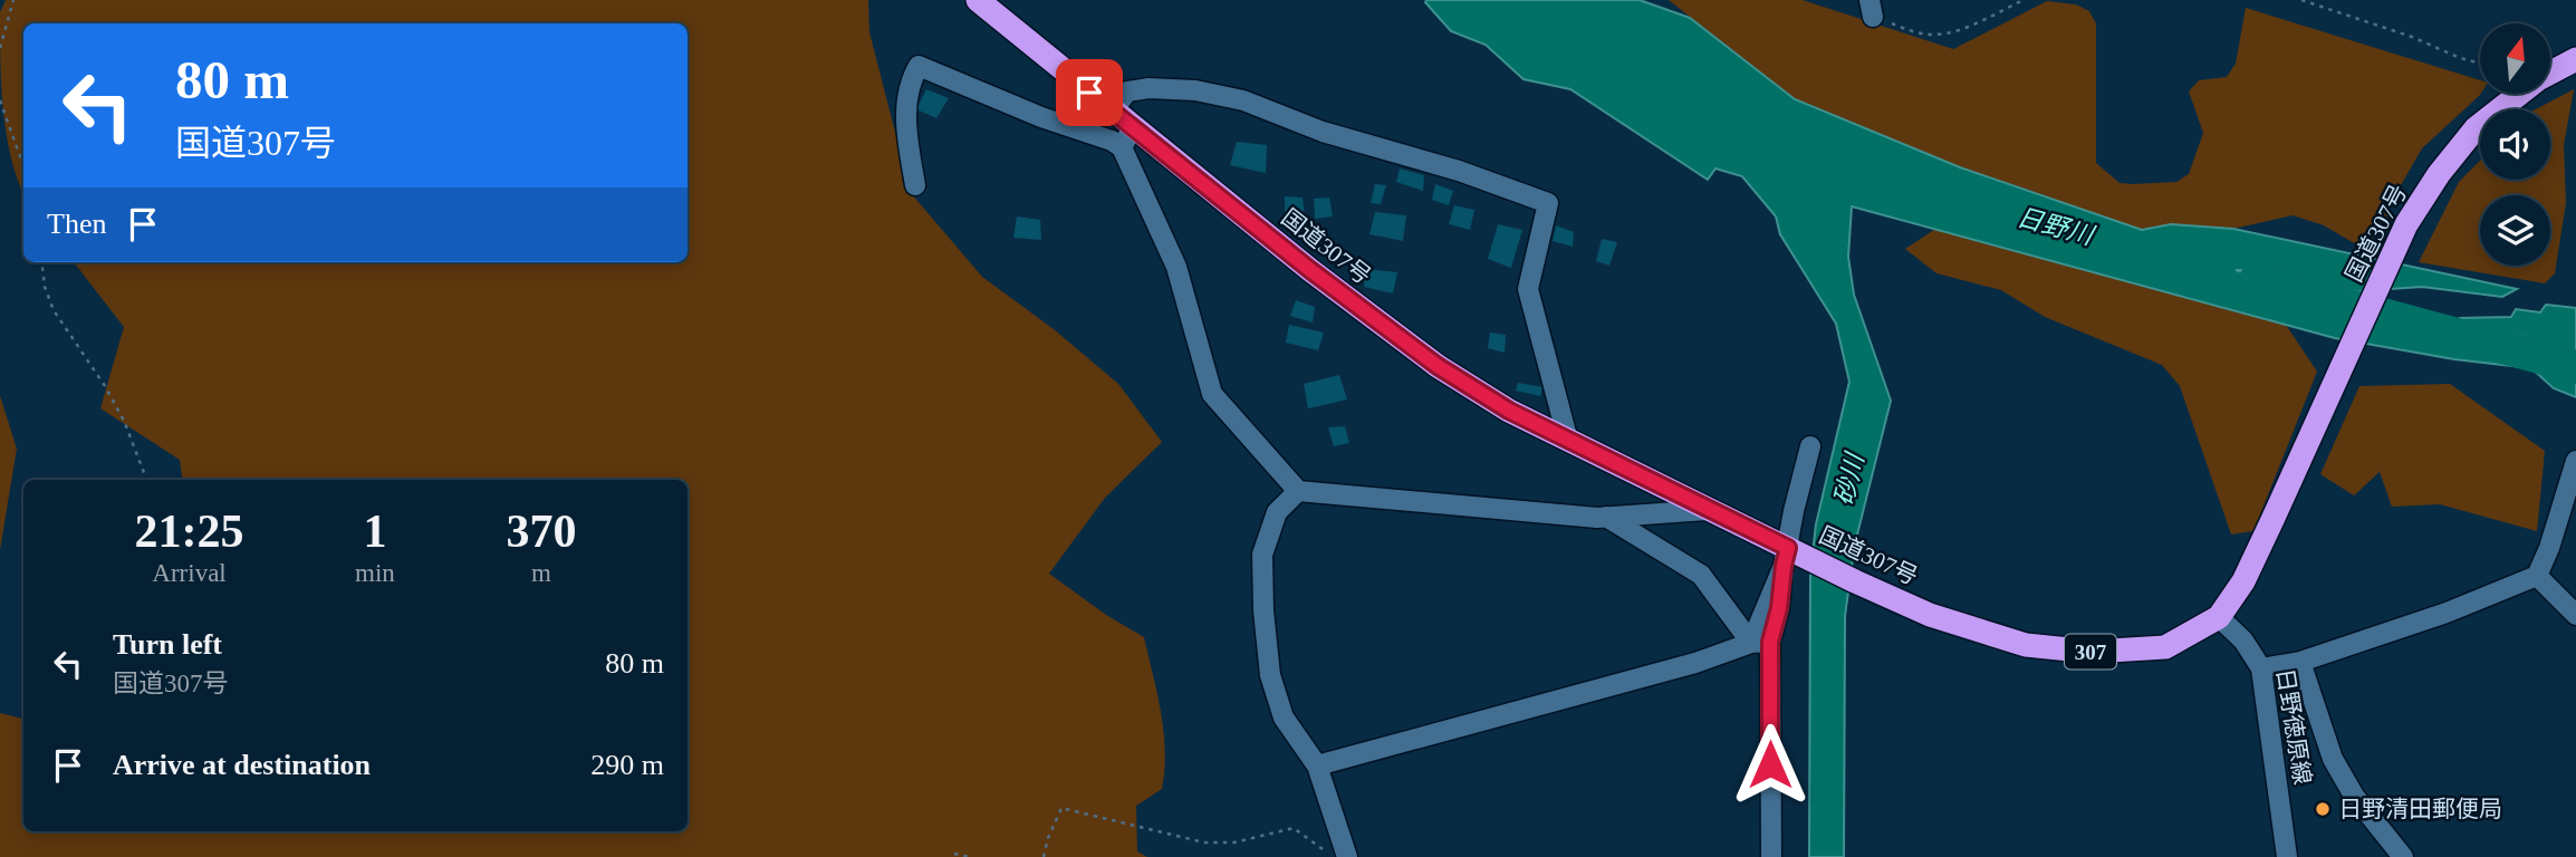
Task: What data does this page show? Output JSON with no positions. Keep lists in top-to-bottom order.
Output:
{
  "streets": {
    "highway": ["国道307号", "307"],
    "street": ["日野徳原線"]
  },
  "crossings": [
    ["国道307号", "日野徳原線"]
  ],
  "water": ["日野川", "砂川"],
  "places": ["日野清田郵便局"],
  "north": "top",
  "page": {
    "turn": ["80 m", "国道307号"],
    "then": "Then",
    "eta": [
      "21:25",
      "Arrival",
      "1",
      "min",
      "370",
      "m"
    ],
    "list": [
      {
        "name": "Turn left",
        "note": "国道307号",
        "value": "80 m"
      },
      {
        "name": "Arrive at destination",
        "value": "290 m"
      }
    ]
  }
}
